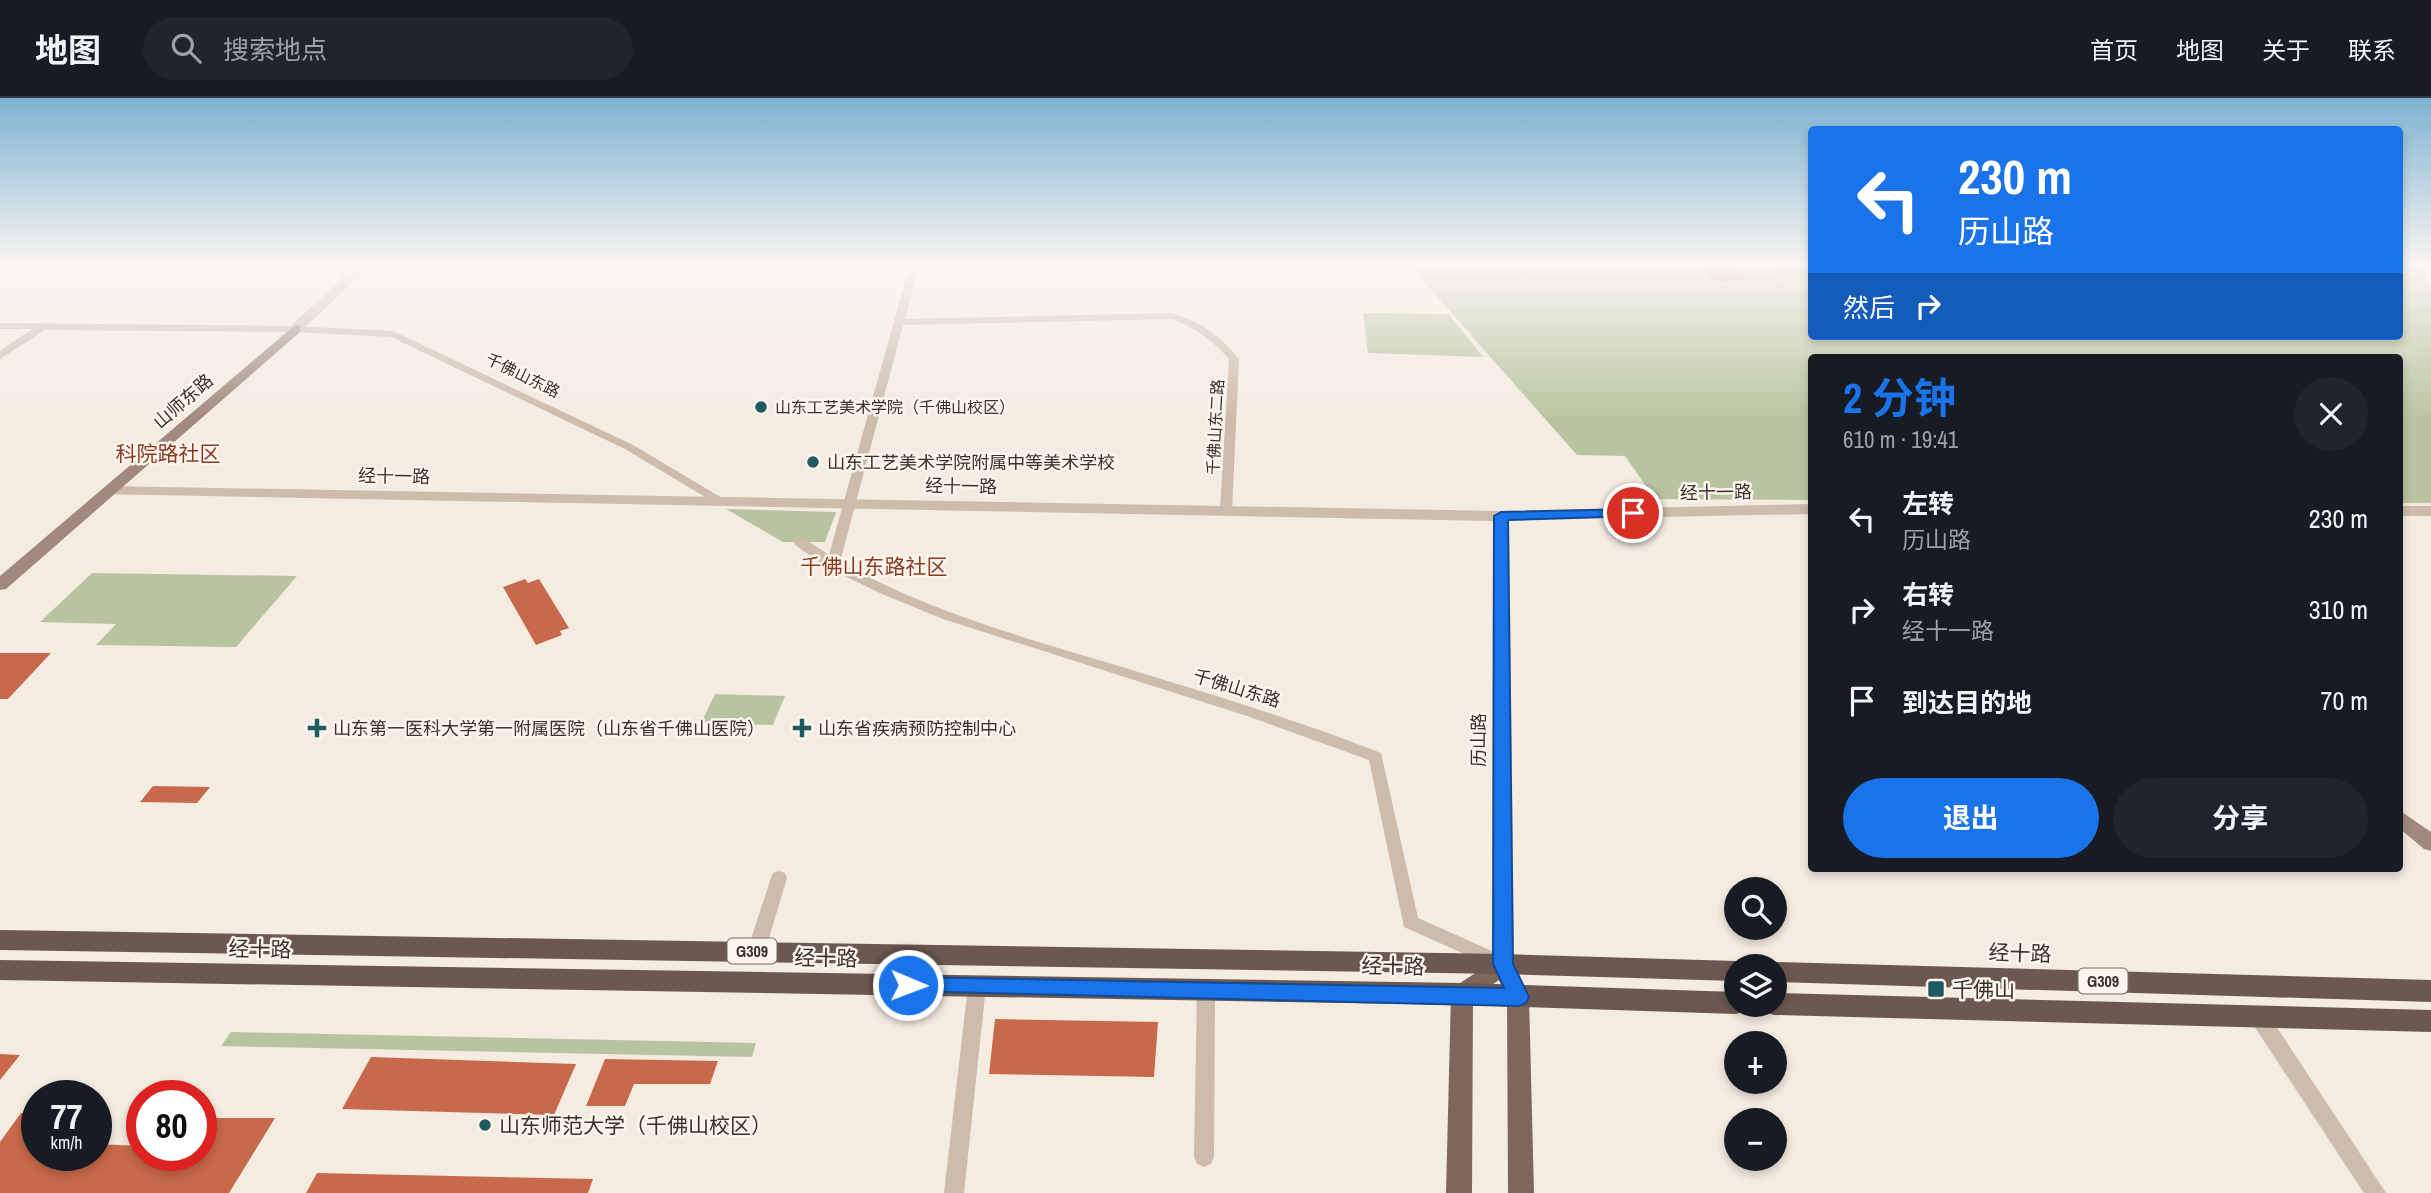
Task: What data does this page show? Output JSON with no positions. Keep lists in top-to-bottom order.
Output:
{
  "streets": {
    "highway": ["经十路", "G309"],
    "main road": ["山师东路", "历山路"],
    "street": ["千佛山东路", "千佛山东二路", "经十一路"]
  },
  "crossings": [
    ["千佛山东路", "山师东路"],
    ["千佛山东路", "经十一路"],
    ["千佛山东路", "历山路"],
    ["千佛山东路", "经十路"],
    ["山师东路", "经十一路"],
    ["千佛山东二路", "经十一路"],
    ["经十一路", "历山路"],
    ["历山路", "经十路"]
  ],
  "districts": ["科院路社区", "千佛山东路社区"],
  "places": {
    "other": ["山东工艺美术学院（千佛山校区）", "山东工艺美术学院附属中等美术学校", "山东师范大学（千佛山校区）"],
    "health": ["山东第一医科大学第一附属医院（山东省千佛山医院）", "山东省疾病预防控制中心"],
    "transit": ["千佛山"]
  },
  "page": {
    "header": "地图",
    "search": "搜索地点",
    "nav": [
      "首页",
      "地图",
      "关于",
      "联系"
    ],
    "turn": ["230 m", "历山路"],
    "then": "然后",
    "heading": ["2 分钟", "610 m · 19:41"],
    "list": [
      {
        "name": "左转",
        "note": "历山路",
        "value": "230 m"
      },
      {
        "name": "右转",
        "note": "经十一路",
        "value": "310 m"
      },
      {
        "name": "到达目的地",
        "value": "70 m"
      }
    ],
    "buttons": ["退出", "分享"],
    "map_buttons": ["+", "−"],
    "speed": "77 km/h",
    "limit": "80"
  }
}
